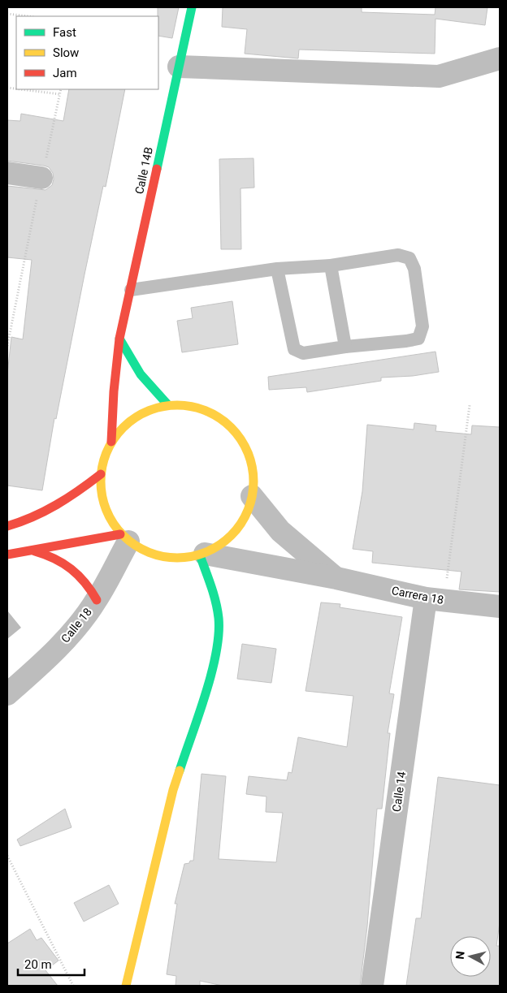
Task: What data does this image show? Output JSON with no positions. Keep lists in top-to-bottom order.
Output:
{
  "streets": {
    "street": [
      "Calle 14B",
      "Carrera 18",
      "Calle 18",
      "Calle 14"
    ]
  },
  "crossings": [
    ["Carrera 18", "Calle 14"]
  ],
  "legend": ["Fast", "Slow", "Jam"],
  "scale_bar": "20 m",
  "north": "left"
}
